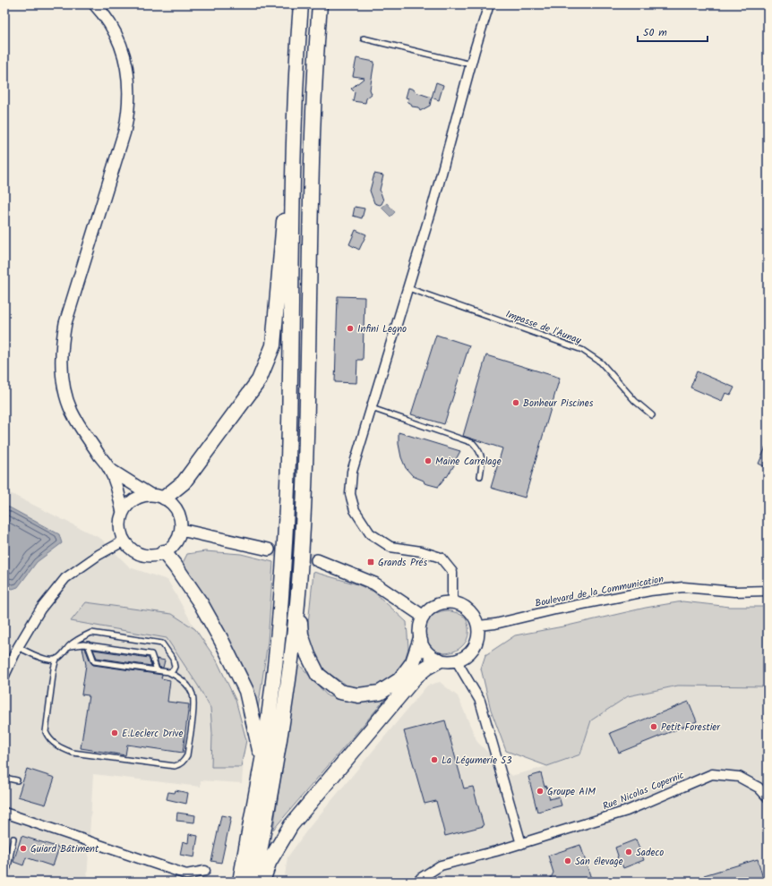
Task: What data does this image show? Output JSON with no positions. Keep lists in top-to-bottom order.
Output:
{
  "streets": {
    "street": ["Boulevard de la Communication", "Rue Nicolas Copernic"],
    "lane": ["Impasse de l'Aunay"]
  },
  "places": {
    "other": [
      "Infini Legno",
      "Bonheur Piscines",
      "Maine Carrelage",
      "Petit Forestier",
      "E.Leclerc Drive",
      "La Légumerie 53",
      "Groupe AIM",
      "Guiard Bâtiment",
      "Sadeco",
      "San élevage"
    ],
    "transit": ["Grands Prés"]
  },
  "scale_bar": "50 m"
}
